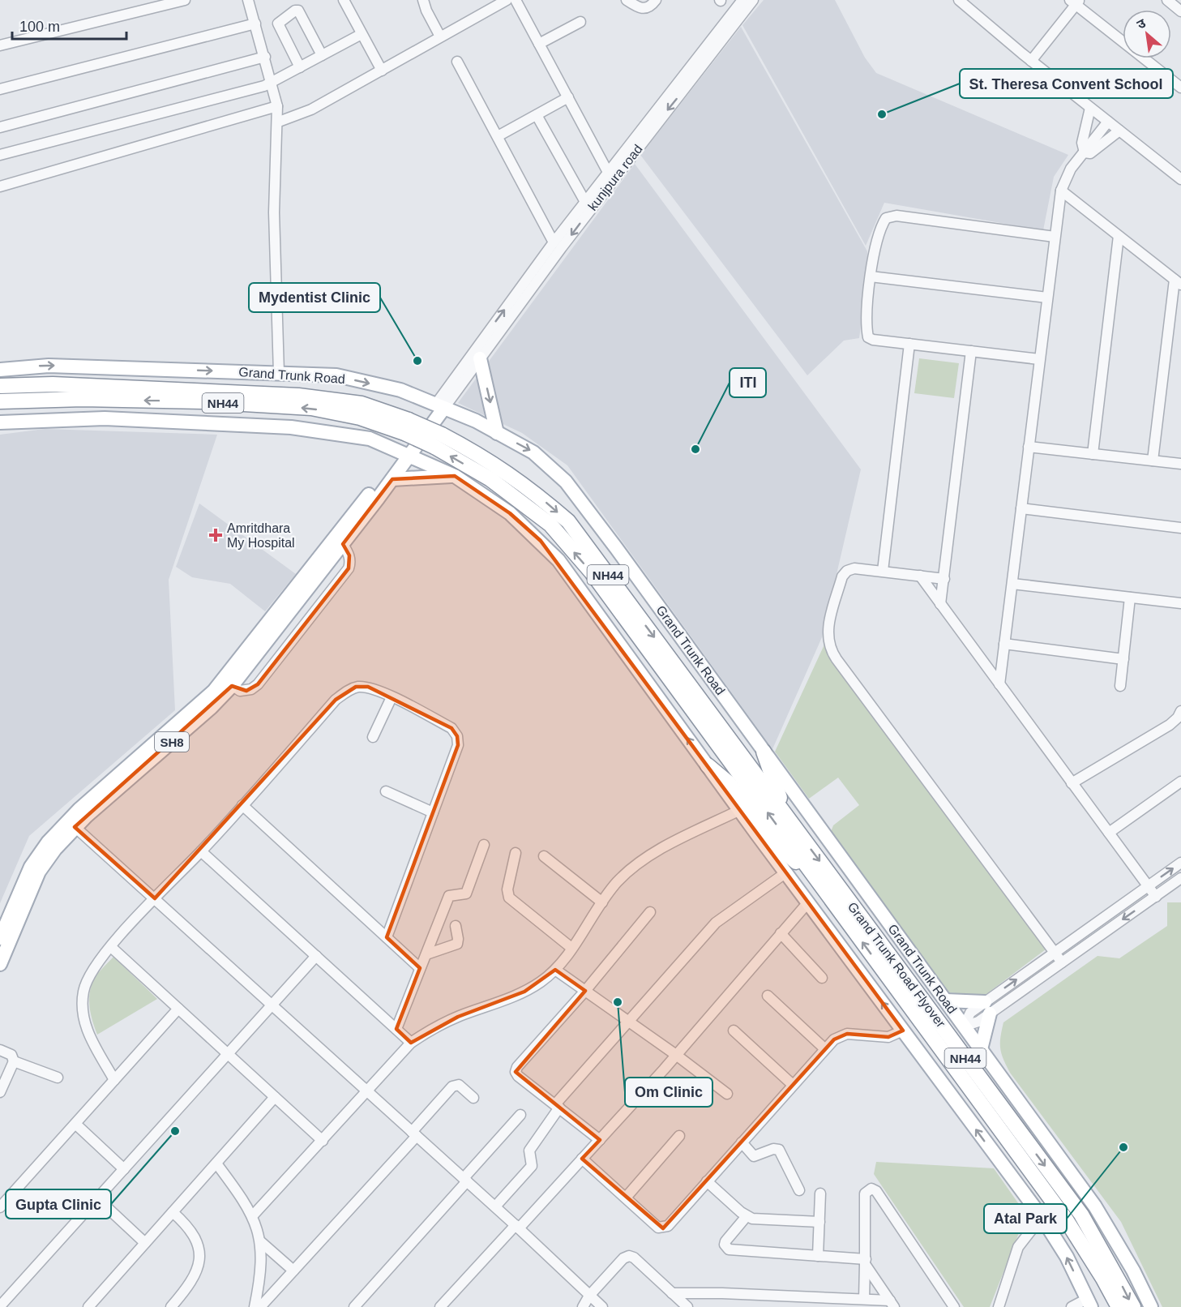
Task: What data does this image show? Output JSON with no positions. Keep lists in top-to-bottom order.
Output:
{
  "streets": {
    "highway": ["NH44", "Grand Trunk Road Flyover"],
    "main road": ["Grand Trunk Road", "SH8"],
    "street": ["kunjpura road"]
  },
  "crossings": [
    ["kunjpura road", "Grand Trunk Road"],
    ["kunjpura road", "SH8"],
    ["Grand Trunk Road", "SH8"],
    ["NH44", "Grand Trunk Road Flyover"]
  ],
  "places": {
    "other": [
      "St. Theresa Convent School",
      "Mydentist Clinic",
      "ITI",
      "Om Clinic",
      "Gupta Clinic",
      "Atal Park"
    ],
    "health": ["Amritdhara My Hospital"]
  },
  "scale_bar": "100 m",
  "north": "top left"
}
